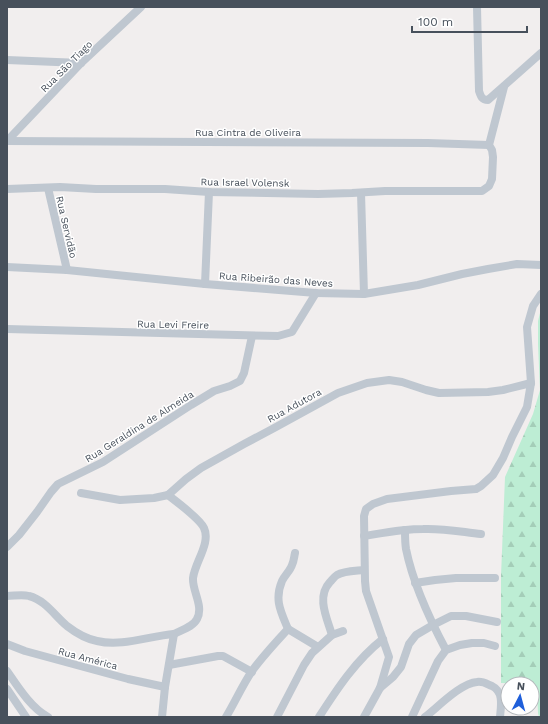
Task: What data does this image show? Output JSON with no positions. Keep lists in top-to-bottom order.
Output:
{
  "streets": {
    "street": [
      "Rua São Tiago",
      "Rua Cintra de Oliveira",
      "Rua Israel Volensk",
      "Rua Servidão",
      "Rua Ribeirão das Neves",
      "Rua Levi Freire",
      "Rua Adutora",
      "Rua Geraldina de Almeida",
      "Rua América"
    ]
  },
  "crossings": [
    ["Rua São Tiago", "Rua Cintra de Oliveira"],
    ["Rua Cintra de Oliveira", "Rua Israel Volensk"],
    ["Rua Israel Volensk", "Rua Servidão"],
    ["Rua Servidão", "Rua Ribeirão das Neves"],
    ["Rua Ribeirão das Neves", "Rua Levi Freire"],
    ["Rua Levi Freire", "Rua Geraldina de Almeida"]
  ],
  "scale_bar": "100 m",
  "north": "top"
}
